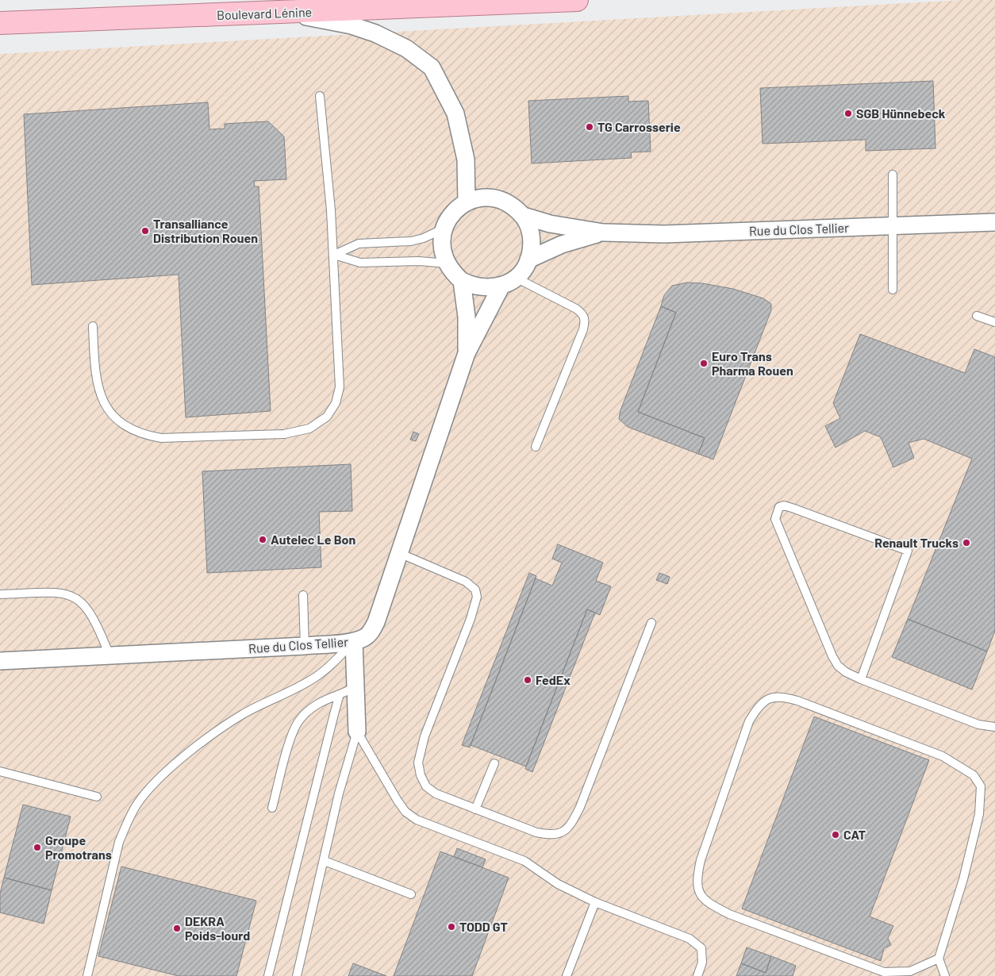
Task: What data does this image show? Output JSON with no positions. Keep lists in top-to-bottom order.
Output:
{
  "streets": {
    "main road": ["Boulevard Lénine"],
    "street": ["Rue du Clos Tellier"]
  },
  "places": [
    "SGB Hünnebeck",
    "TG Carrosserie",
    "Transalliance Distribution Rouen",
    "Euro Trans Pharma Rouen",
    "Autelec Le Bon",
    "Renault Trucks",
    "FedEx",
    "CAT",
    "Groupe Promotrans",
    "TODD GT",
    "DEKRA Poids-lourd"
  ]
}
